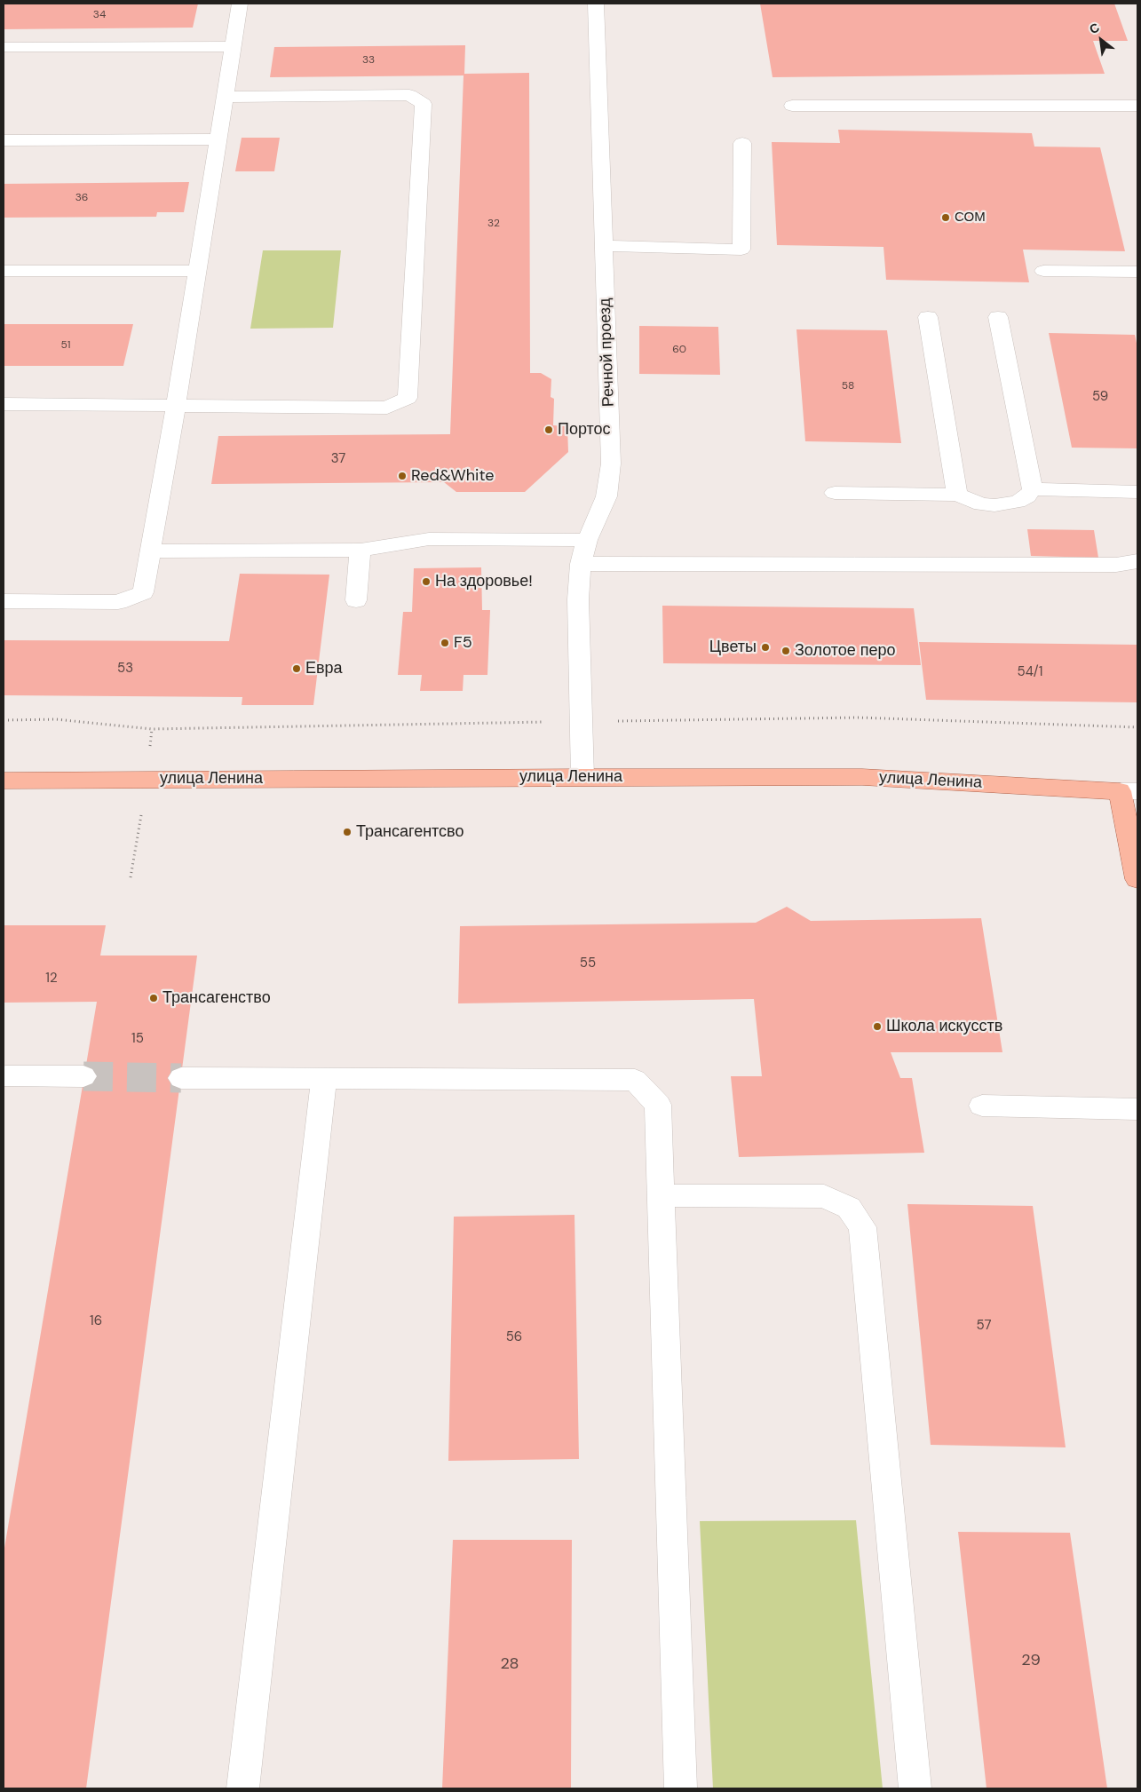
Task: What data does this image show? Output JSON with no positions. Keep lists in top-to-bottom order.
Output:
{
  "streets": {
    "main road": ["улица Ленина"],
    "street": ["Речной проезд"]
  },
  "crossings": [
    ["Речной проезд", "улица Ленина"]
  ],
  "places": [
    "СОМ",
    "Портос",
    "Red&White",
    "На здоровье!",
    "F5",
    "Цветы",
    "Золотое перо",
    "Евра",
    "Трансагентсво",
    "Трансагенство",
    "Школа искусств"
  ],
  "house_numbers": [
    "34",
    "33",
    "36",
    "32",
    "51",
    "60",
    "58",
    "59",
    "37",
    "53",
    "54/1",
    "55",
    "12",
    "15",
    "16",
    "57",
    "56",
    "29",
    "28"
  ],
  "north": "top left"
}
